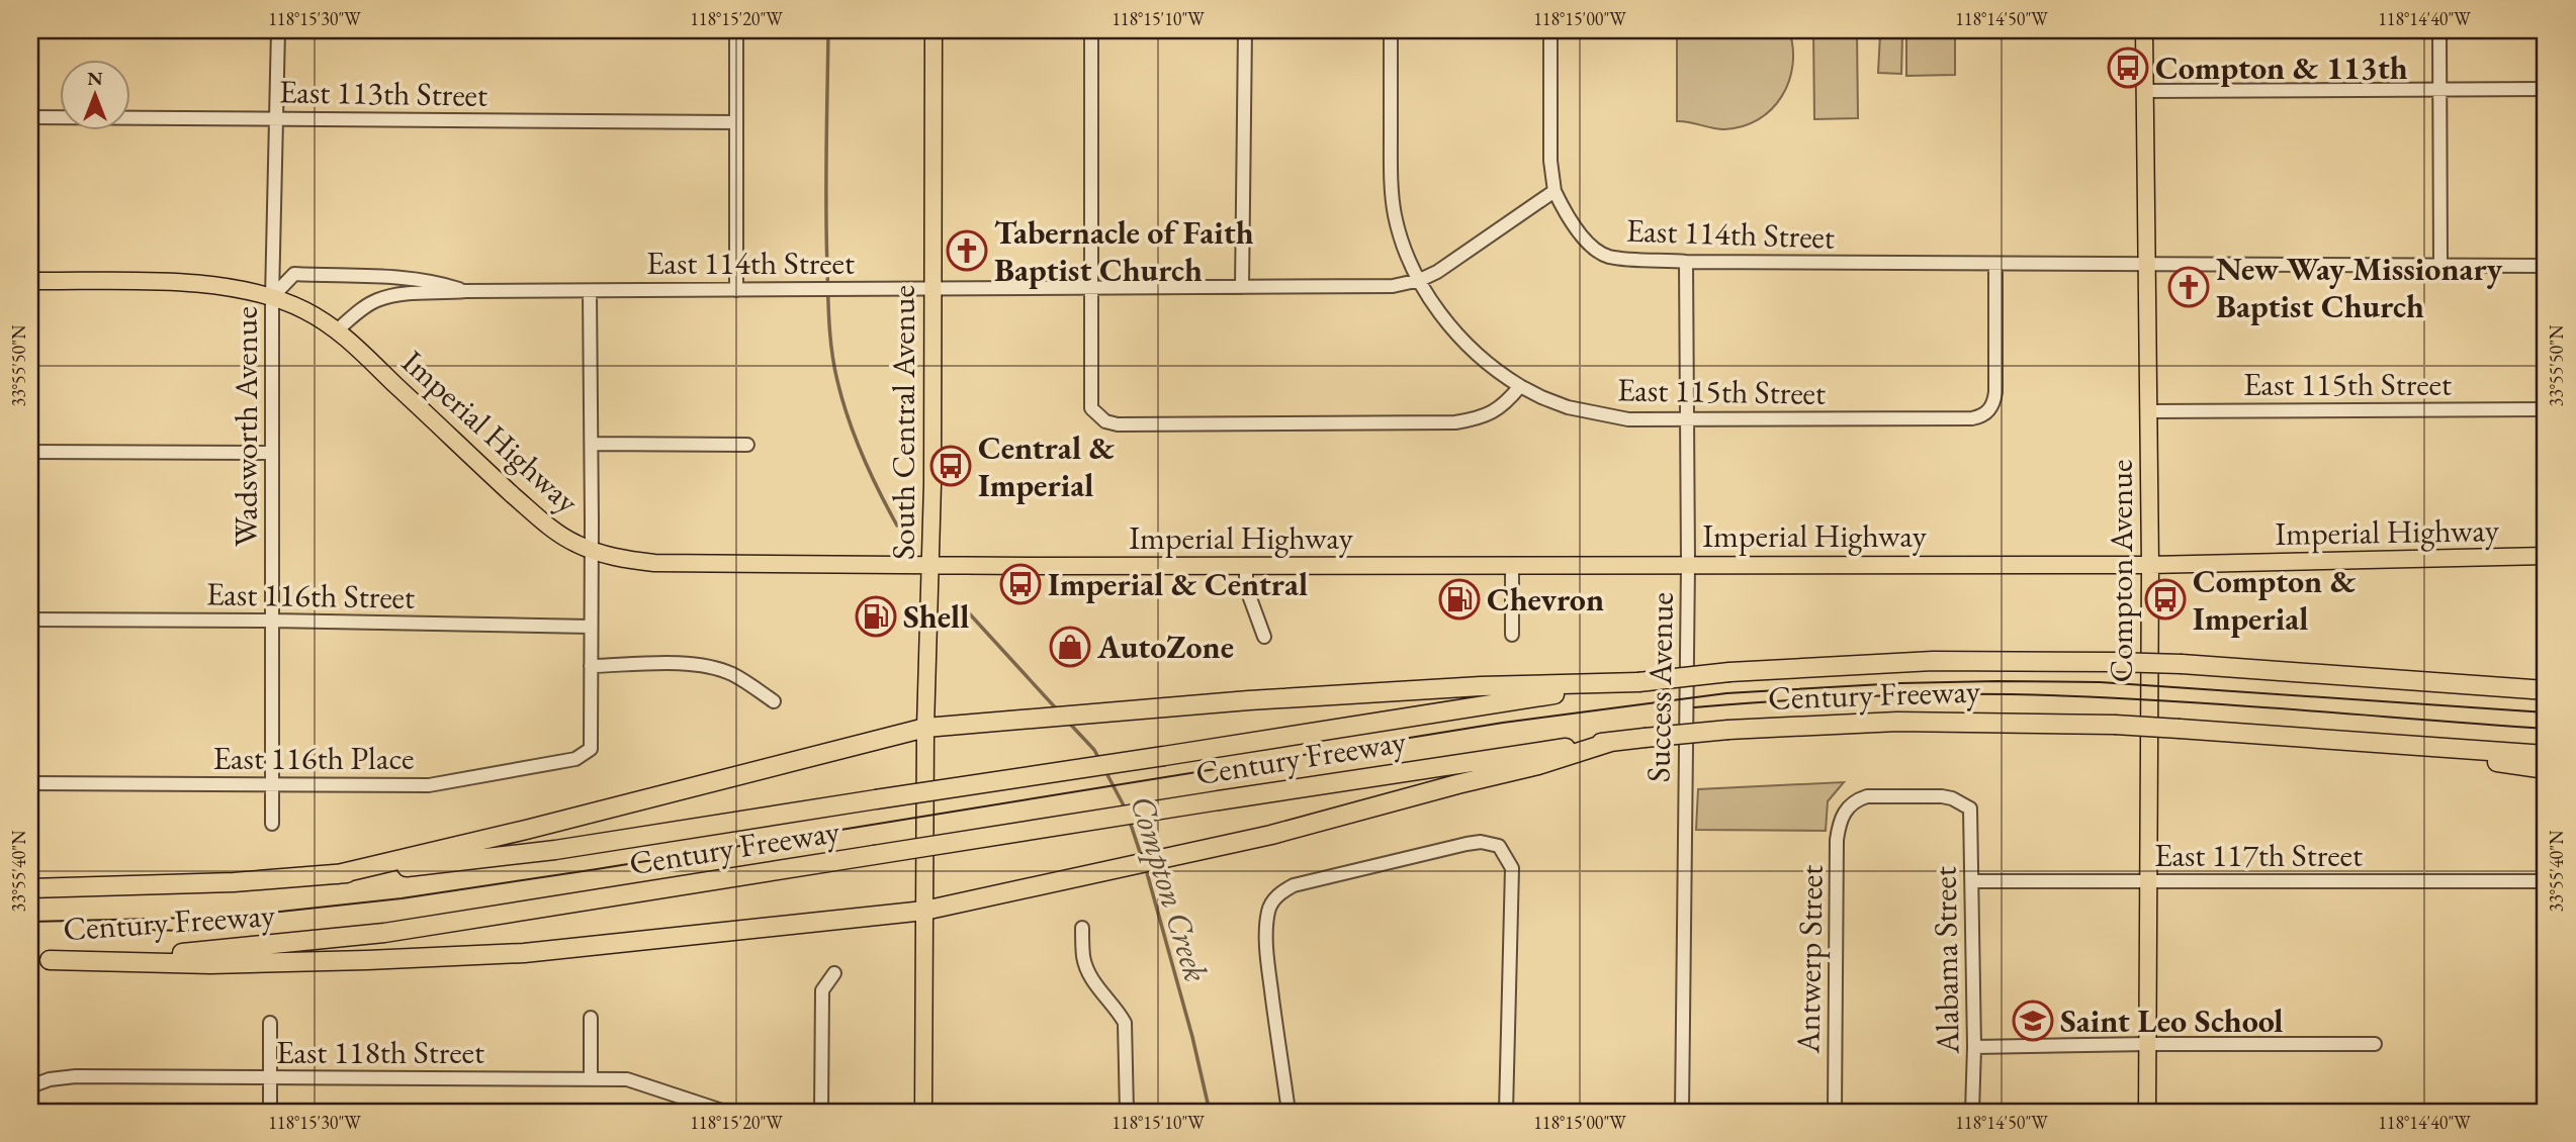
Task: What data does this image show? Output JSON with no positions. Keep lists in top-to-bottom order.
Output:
{
  "streets": {
    "highway": ["Century Freeway"],
    "main road": ["South Central Avenue", "Imperial Highway", "Compton Avenue"],
    "street": [
      "East 113th Street",
      "East 114th Street",
      "East 115th Street",
      "Wadsworth Avenue",
      "East 116th Street",
      "Success Avenue",
      "East 116th Place",
      "East 117th Street",
      "Antwerp Street",
      "Alabama Street",
      "East 118th Street"
    ]
  },
  "crossings": [
    ["East 113th Street", "Wadsworth Avenue"],
    ["East 114th Street", "East 115th Street"],
    ["East 114th Street", "South Central Avenue"],
    ["East 114th Street", "Wadsworth Avenue"],
    ["East 114th Street", "Imperial Highway"],
    ["East 114th Street", "Compton Avenue"],
    ["East 114th Street", "Success Avenue"],
    ["East 115th Street", "Compton Avenue"],
    ["East 115th Street", "Success Avenue"],
    ["South Central Avenue", "Imperial Highway"],
    ["Wadsworth Avenue", "Imperial Highway"],
    ["Wadsworth Avenue", "East 116th Street"],
    ["Wadsworth Avenue", "East 116th Place"],
    ["Imperial Highway", "Compton Avenue"],
    ["Imperial Highway", "Success Avenue"],
    ["Compton Avenue", "East 117th Street"],
    ["East 117th Street", "Alabama Street"],
    ["Antwerp Street", "Alabama Street"]
  ],
  "water": ["Compton Creek"],
  "places": {
    "bus stop": [
      "Compton & 113th",
      "Central & Imperial",
      "Imperial & Central",
      "Compton & Imperial"
    ],
    "church": ["Tabernacle of Faith Baptist Church", "New Way Missionary Baptist Church"],
    "fuel station": ["Chevron", "Shell"],
    "shop": ["AutoZone"],
    "school or university": ["Saint Leo School"]
  },
  "north": "top",
  "coordinates": [
    "118°15'30\"W",
    "118°15'20\"W",
    "118°15'10\"W",
    "118°15'00\"W",
    "118°14'50\"W",
    "118°14'40\"W",
    "33°55'50\"N",
    "33°55'40\"N"
  ]
}
